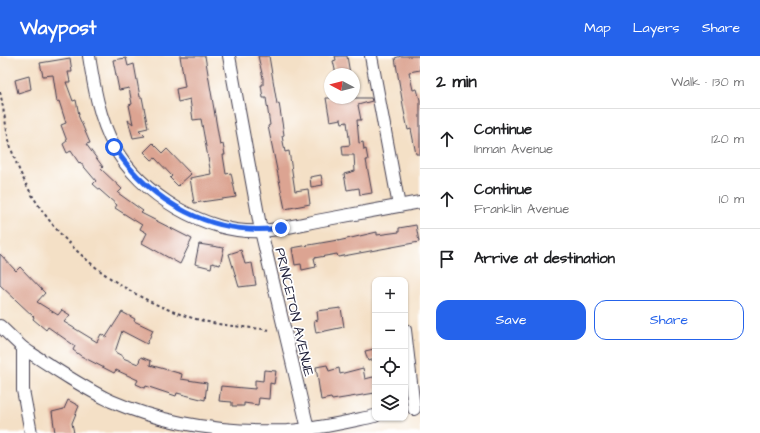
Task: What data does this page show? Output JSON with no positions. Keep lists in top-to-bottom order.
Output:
{
  "streets": {
    "street": ["PRINCETON AVENUE"]
  },
  "north": "left",
  "page": {
    "header": "Waypost",
    "nav": ["Map", "Layers", "Share"],
    "heading": ["2 min", "Walk · 130 m"],
    "list": [
      ["Continue", "Inman Avenue", "120 m"],
      ["Continue", "Franklin Avenue", "10 m"],
      "Arrive at destination"
    ],
    "map_buttons": ["+", "−"],
    "buttons": ["Save", "Share"]
  }
}
